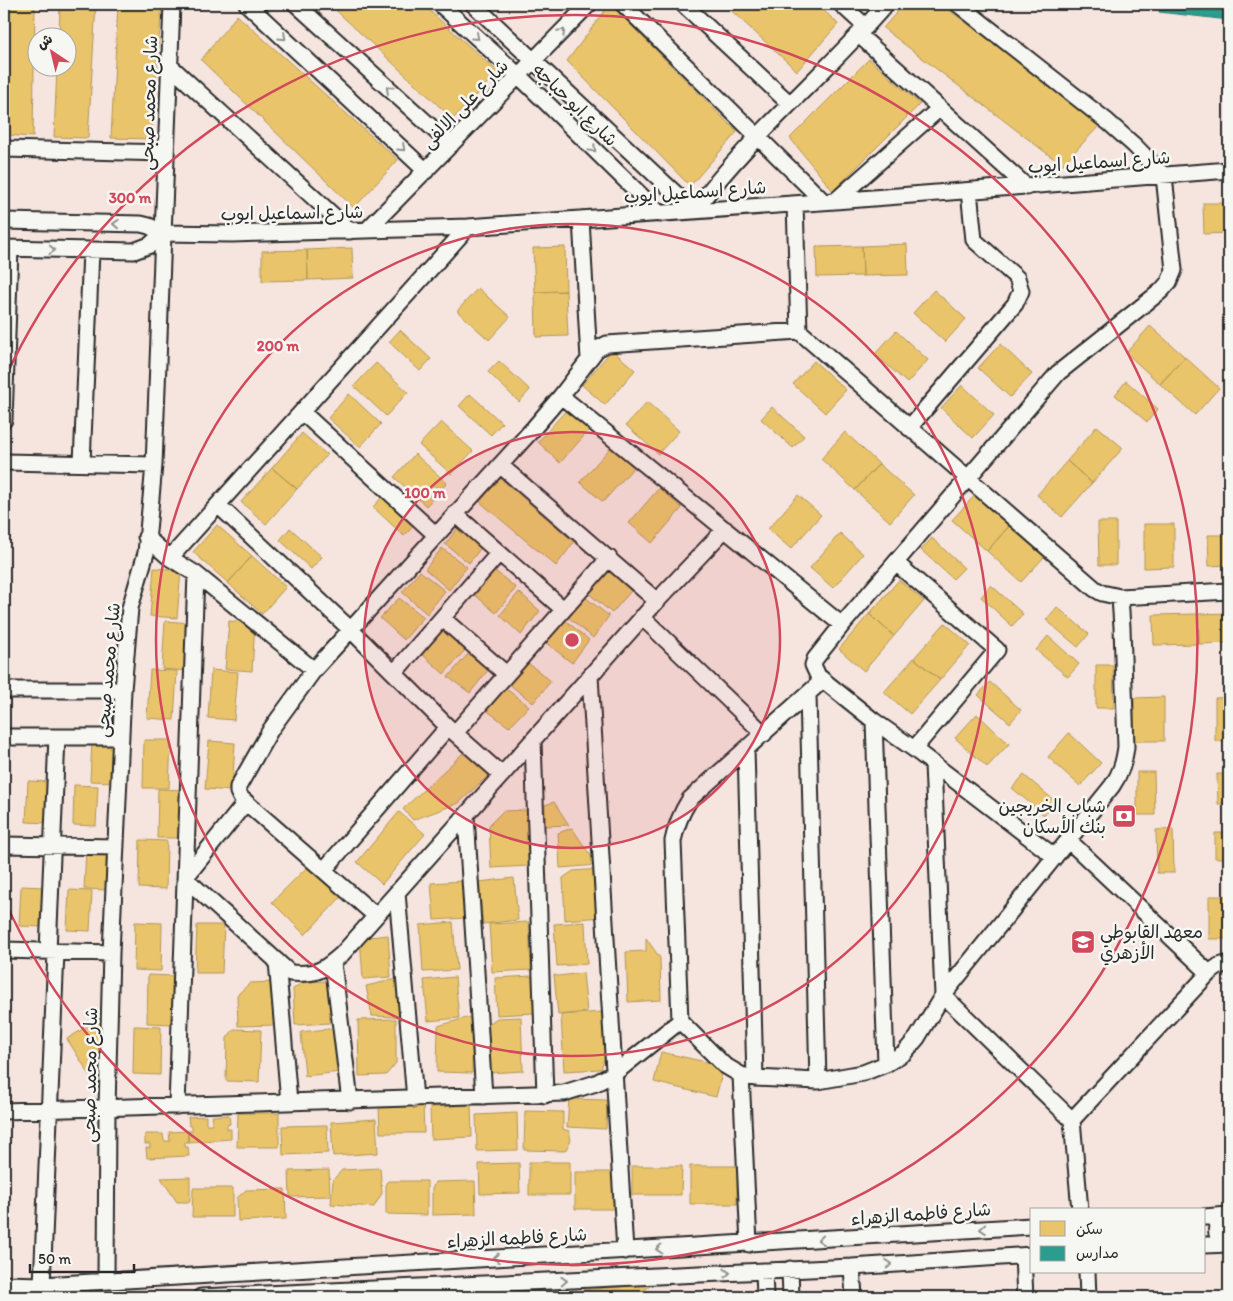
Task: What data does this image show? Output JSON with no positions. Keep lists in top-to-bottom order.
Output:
{
  "streets": {
    "street": [
      "شارع محمد صبحى",
      "شارع على الالفى",
      "شارع ابو حباجه",
      "شارع اسماعيل ايوب",
      "شارع فاطمه الزهراء"
    ]
  },
  "crossings": [
    ["شارع محمد صبحى", "شارع اسماعيل ايوب"],
    ["شارع محمد صبحى", "شارع فاطمه الزهراء"],
    ["شارع على الالفى", "شارع ابو حباجه"],
    ["شارع على الالفى", "شارع اسماعيل ايوب"],
    ["شارع ابو حباجه", "شارع اسماعيل ايوب"]
  ],
  "places": {
    "bank": ["شباب الخريجين بنك الأسكان"],
    "school or university": ["معهد القابوطي الأزهري"]
  },
  "legend": ["سكن", "مدارس"],
  "scale_bar": "50 m",
  "north": "top left",
  "rings": ["300 m", "200 m", "100 m"]
}
